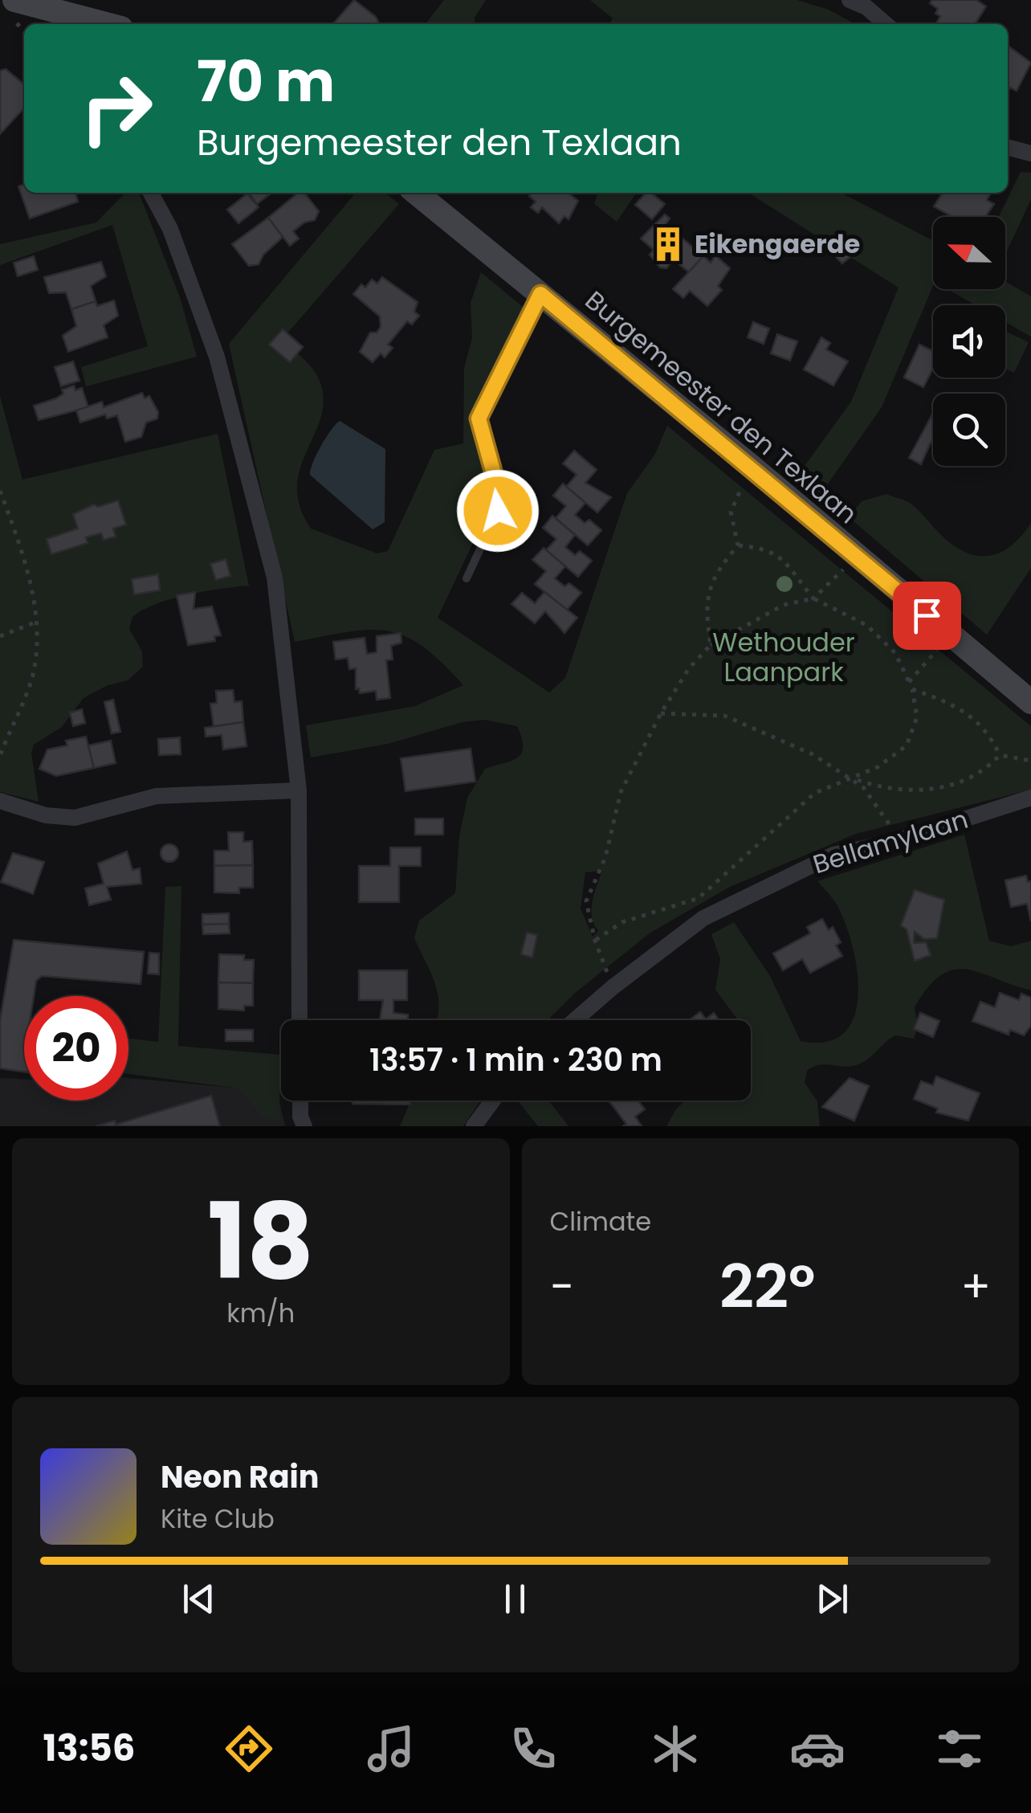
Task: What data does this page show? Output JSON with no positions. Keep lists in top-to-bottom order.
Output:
{
  "streets": {
    "street": ["Burgemeester den Texlaan", "Bellamylaan"]
  },
  "parks": ["Wethouder Laanpark"],
  "places": {
    "building": ["Eikengaerde"]
  },
  "north": "left",
  "page": {
    "turn": ["70 m", "Burgemeester den Texlaan"],
    "limit": "20",
    "trip": "13:57 · 1 min · 230 m",
    "tile": [
      ["18", "km/h"],
      "Climate"
    ],
    "heat": ["−", "22°", "+"],
    "song": ["Neon Rain", "Kite Club"],
    "tabs": "13:56"
  }
}
